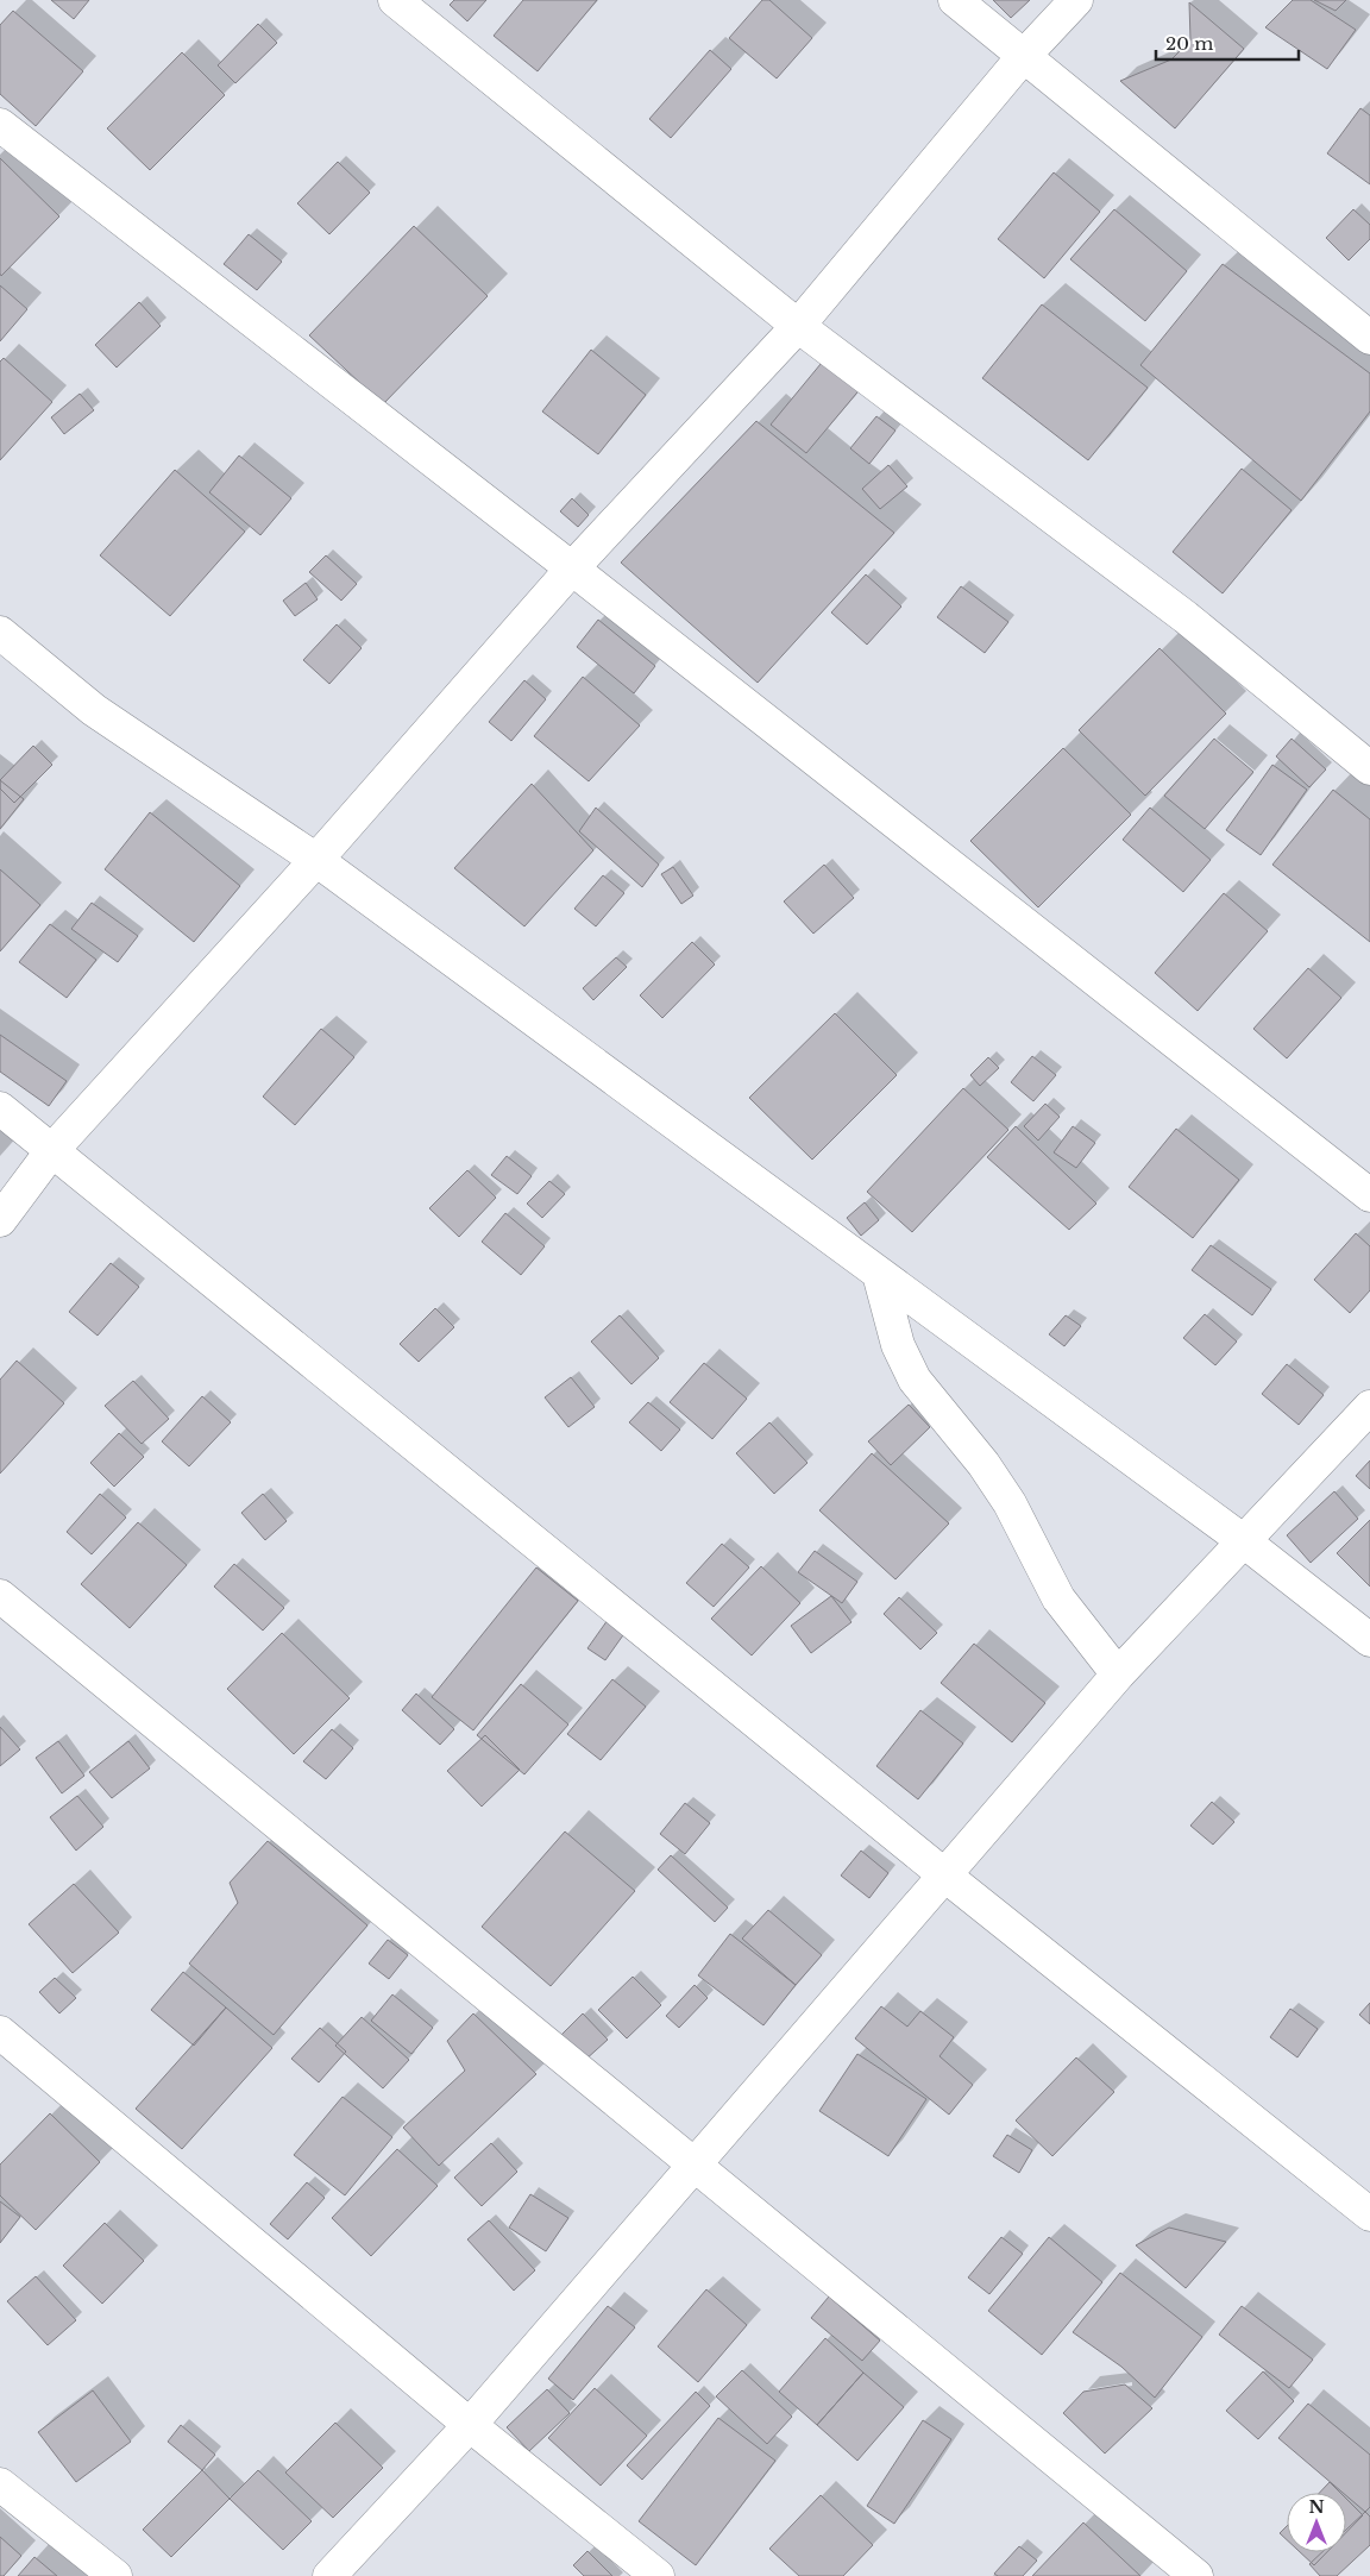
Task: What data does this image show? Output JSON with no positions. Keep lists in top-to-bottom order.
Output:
{
  "scale_bar": "20 m",
  "north": "top"
}
